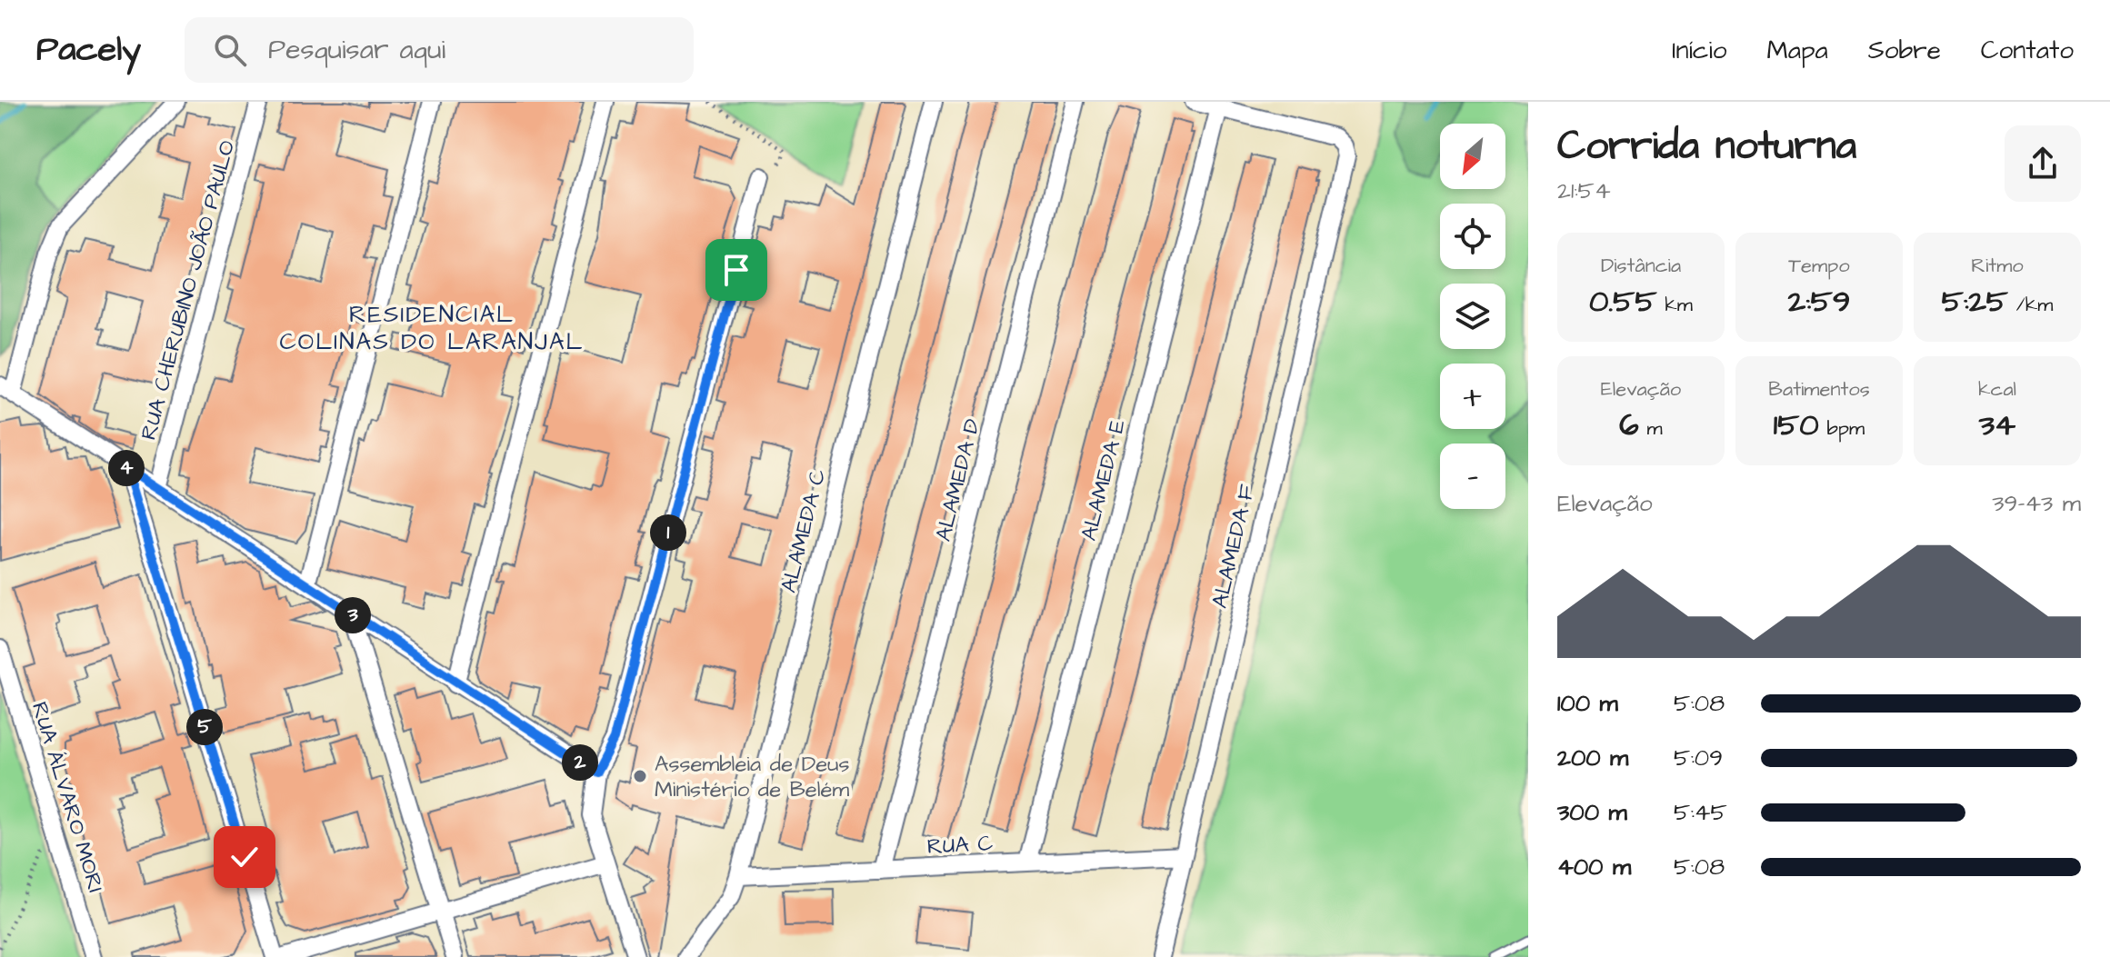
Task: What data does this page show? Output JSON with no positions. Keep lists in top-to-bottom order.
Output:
{
  "streets": {
    "street": [
      "RUA CHERUBINO JOÃO PAULO",
      "ALAMEDA D",
      "ALAMEDA E",
      "ALAMEDA C",
      "ALAMEDA F",
      "RUA ÁLVARO MORI",
      "RUA C"
    ]
  },
  "crossings": [
    ["ALAMEDA D", "RUA C"],
    ["ALAMEDA E", "ALAMEDA F"],
    ["ALAMEDA E", "RUA C"],
    ["ALAMEDA C", "RUA C"],
    ["ALAMEDA F", "RUA C"]
  ],
  "districts": ["RESIDENCIAL COLINAS DO LARANJAL"],
  "places": ["Assembleia de Deus Ministério de Belém"],
  "north": "bottom left",
  "page": {
    "header": "Pacely",
    "search": "Pesquisar aqui",
    "nav": [
      "Início",
      "Mapa",
      "Sobre",
      "Contato"
    ],
    "heading": ["Corrida noturna", "21:54"],
    "map_buttons": ["+", "−"],
    "stats": [
      ["Distância", "0.55 km"],
      ["Tempo", "2:59"],
      ["Ritmo", "5:25 /km"],
      ["Elevação", "6 m"],
      ["Batimentos", "150 bpm"],
      ["kcal", "34"]
    ],
    "pins": [
      "4",
      "1",
      "3",
      "5",
      "2"
    ],
    "chart": ["Elevação", "39–43 m"],
    "list": [
      {
        "name": "100 m",
        "note": "5:08"
      },
      {
        "name": "200 m",
        "note": "5:09"
      },
      {
        "name": "300 m",
        "note": "5:45"
      },
      {
        "name": "400 m",
        "note": "5:08"
      }
    ]
  }
}
